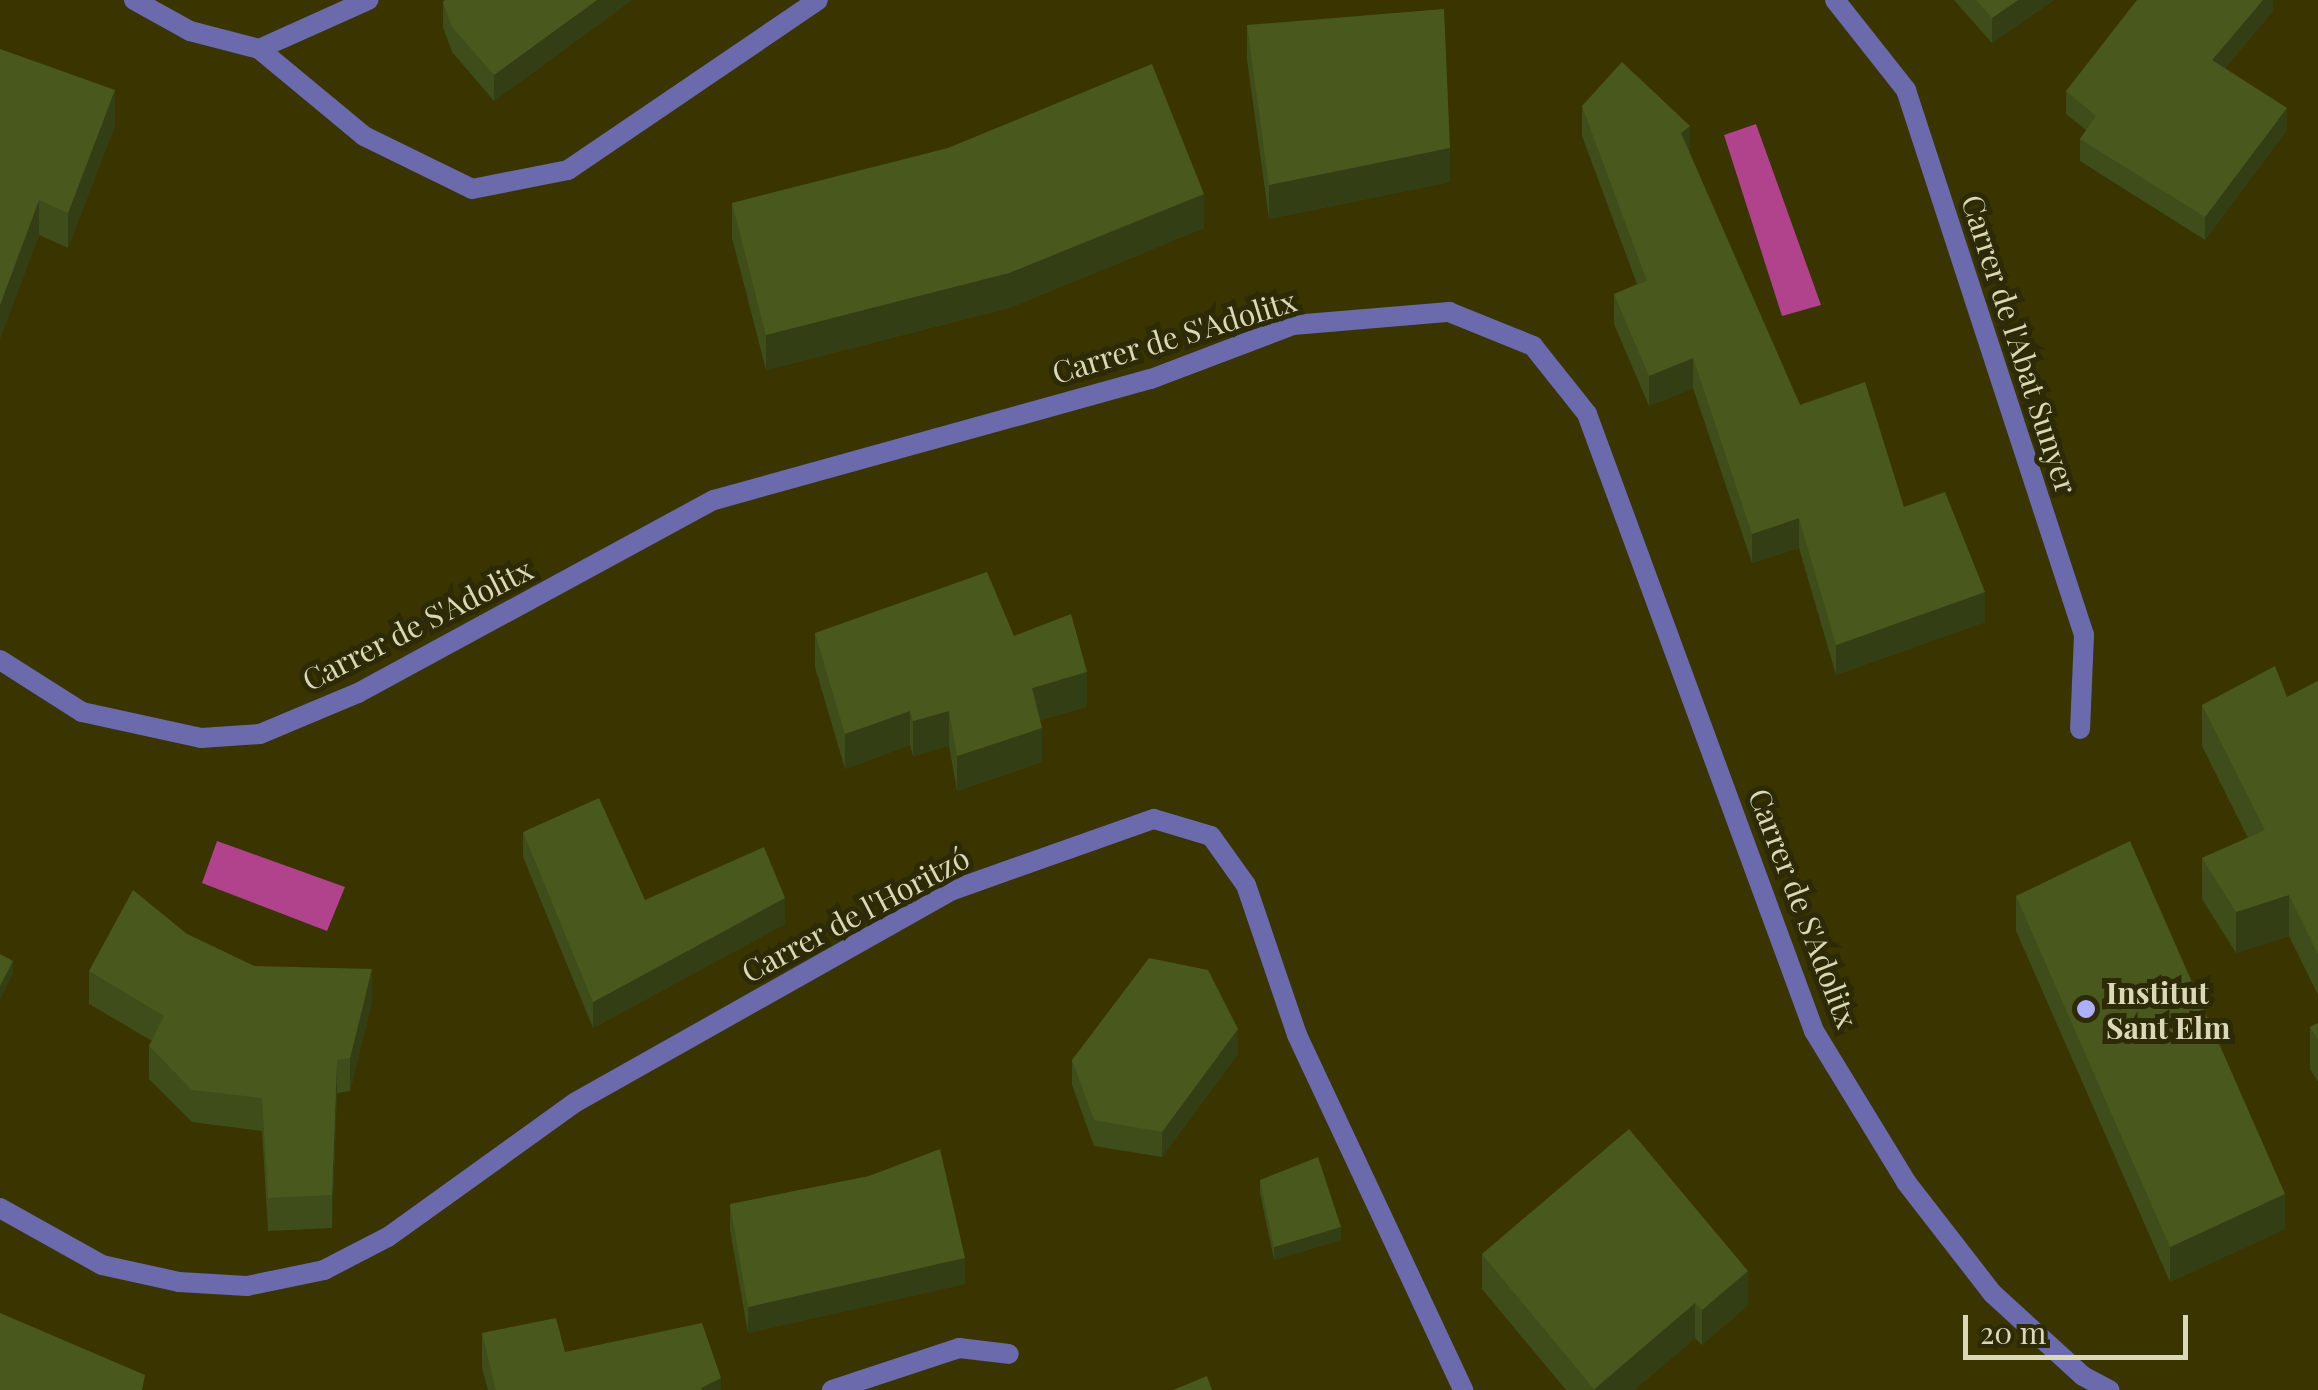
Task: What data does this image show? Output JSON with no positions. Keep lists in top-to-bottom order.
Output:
{
  "streets": {
    "street": ["Carrer de S'Adolitx", "Carrer de l'Abat Sunyer", "Carrer de l'Horitzó"]
  },
  "places": ["Institut Sant Elm"],
  "scale_bar": "20 m"
}
